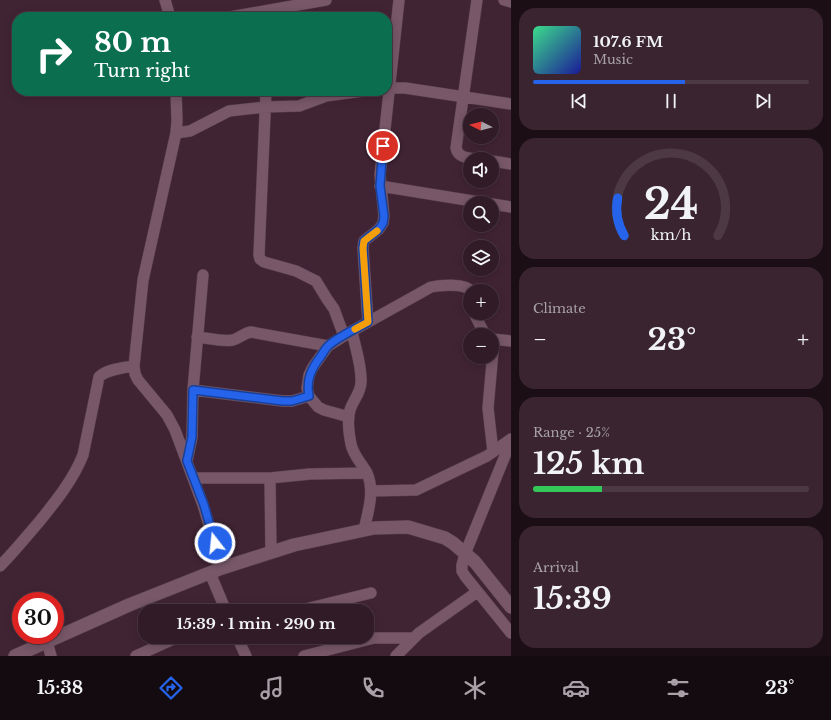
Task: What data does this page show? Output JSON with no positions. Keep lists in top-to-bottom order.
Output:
{
  "north": "left",
  "page": {
    "turn": ["80 m", "Turn right"],
    "song": ["107.6 FM", "Music"],
    "map_buttons": ["+", "−"],
    "tile": [
      "Climate",
      ["Range · 25%", "125 km"],
      ["Arrival", "15:39"]
    ],
    "heat": ["−", "23°", "+"],
    "limit": "30",
    "trip": "15:39 · 1 min · 290 m",
    "tabs": ["15:38", "23°"],
    "gauge": ["24", "km/h"]
  }
}
